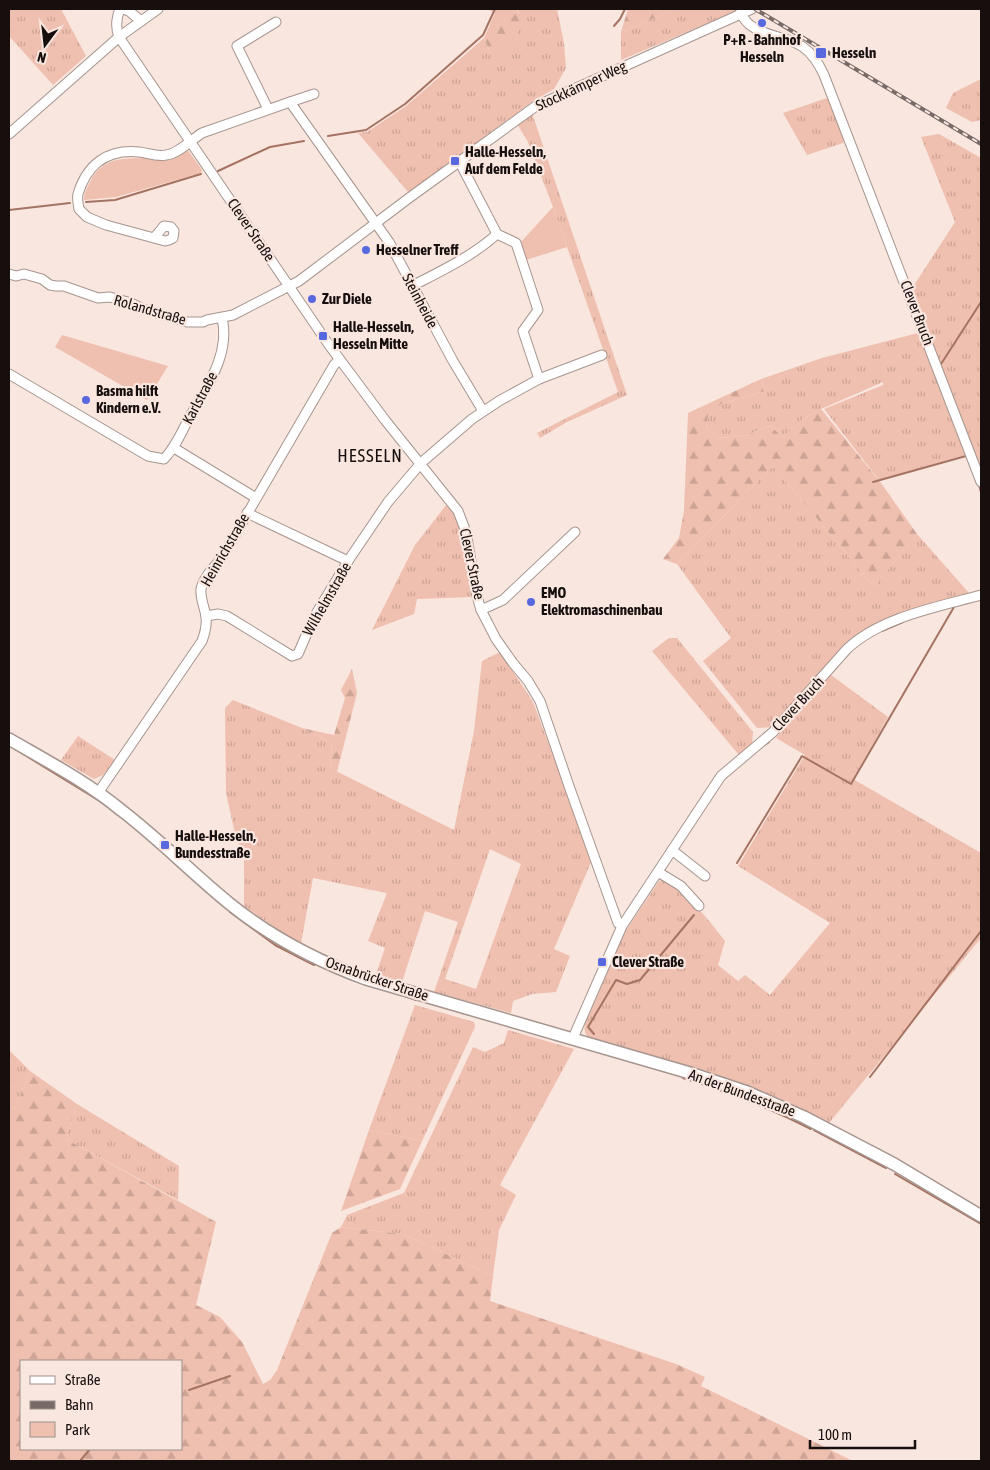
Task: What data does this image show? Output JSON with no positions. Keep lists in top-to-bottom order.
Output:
{
  "streets": {
    "main road": ["Osnabrücker Straße", "An der Bundesstraße"],
    "street": [
      "Stockkämper Weg",
      "Clever Straße",
      "Steinheide",
      "Rolandstraße",
      "Clever Bruch",
      "Karlstraße",
      "Heinrichstraße",
      "Wilhelmstraße"
    ]
  },
  "crossings": [
    ["Stockkämper Weg", "Clever Straße"],
    ["Stockkämper Weg", "Steinheide"],
    ["Stockkämper Weg", "Rolandstraße"],
    ["Stockkämper Weg", "Clever Bruch"],
    ["Clever Straße", "Rolandstraße"],
    ["Clever Straße", "Clever Bruch"],
    ["Clever Straße", "Heinrichstraße"],
    ["Clever Straße", "Wilhelmstraße"],
    ["Rolandstraße", "Karlstraße"],
    ["Heinrichstraße", "Wilhelmstraße"],
    ["Heinrichstraße", "Osnabrücker Straße"],
    ["Osnabrücker Straße", "An der Bundesstraße"]
  ],
  "districts": ["HESSELN"],
  "places": {
    "other": [
      "P+R - Bahnhof Hesseln",
      "Hesselner Treff",
      "Zur Diele",
      "Basma hilft Kindern e.V.",
      "EMO Elektromaschinenbau"
    ],
    "transit": [
      "Hesseln",
      "Halle-Hesseln, Auf dem Felde",
      "Halle-Hesseln, Hesseln Mitte",
      "Halle-Hesseln, Bundesstraße",
      "Clever Straße"
    ]
  },
  "legend": ["Straße", "Bahn", "Park"],
  "scale_bar": "100 m",
  "north": "bottom"
}
